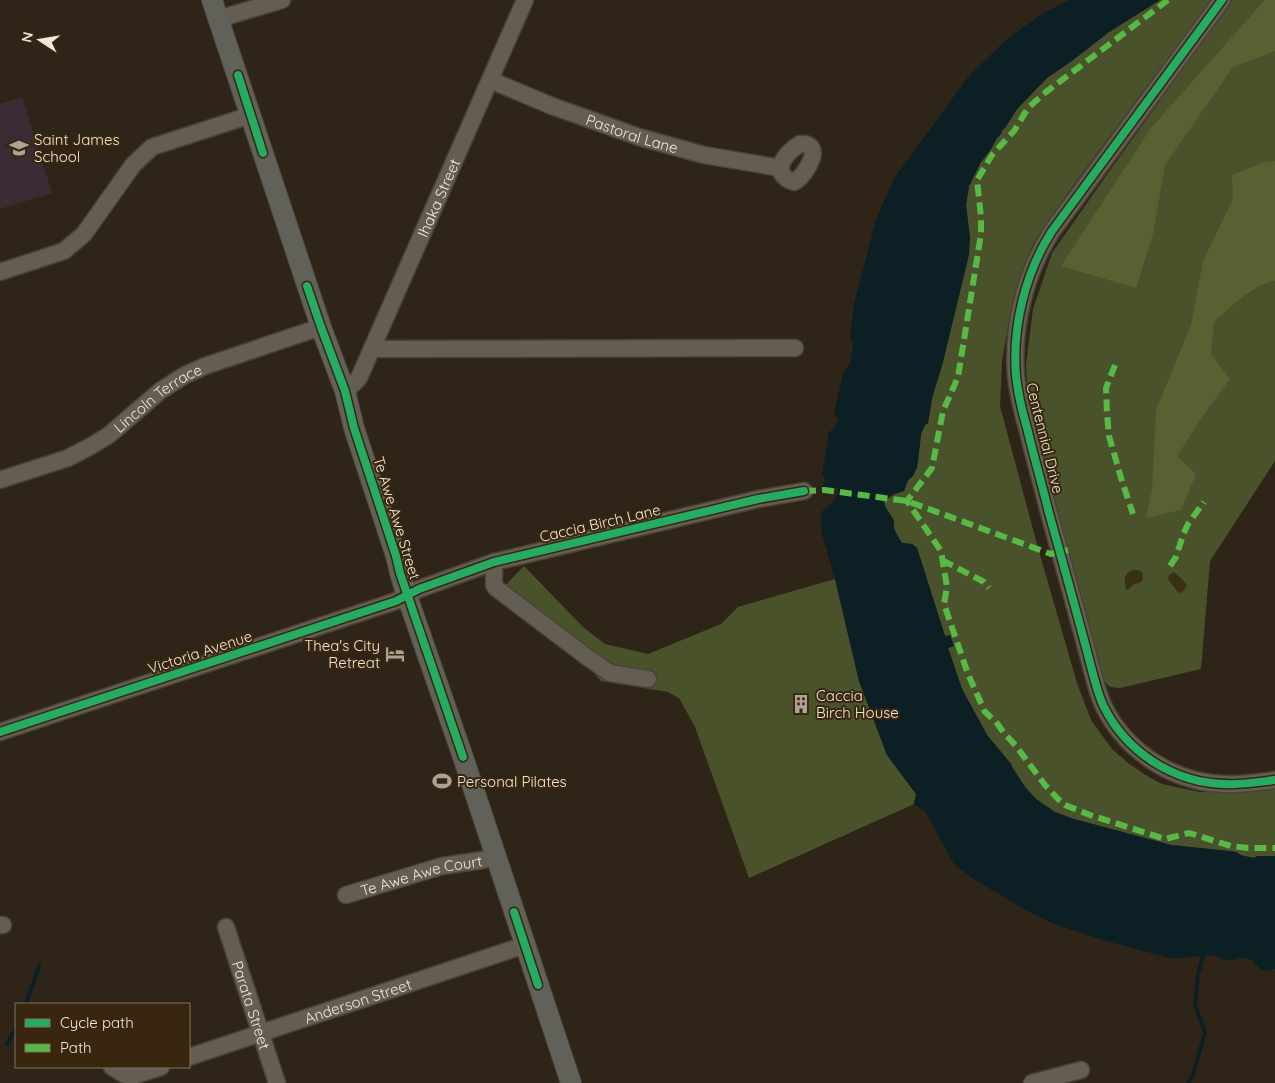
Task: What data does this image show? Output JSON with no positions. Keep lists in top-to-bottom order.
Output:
{
  "streets": {
    "main road": ["Te Awe Awe Street"],
    "street": [
      "Pastoral Lane",
      "Ihaka Street",
      "Lincoln Terrace",
      "Centennial Drive",
      "Caccia Birch Lane",
      "Victoria Avenue",
      "Te Awe Awe Court",
      "Anderson Street",
      "Parata Street"
    ]
  },
  "crossings": [
    ["Pastoral Lane", "Ihaka Street"],
    ["Ihaka Street", "Te Awe Awe Street"],
    ["Lincoln Terrace", "Te Awe Awe Street"],
    ["Te Awe Awe Street", "Caccia Birch Lane"],
    ["Te Awe Awe Street", "Victoria Avenue"],
    ["Te Awe Awe Street", "Te Awe Awe Court"],
    ["Te Awe Awe Street", "Anderson Street"],
    ["Caccia Birch Lane", "Victoria Avenue"],
    ["Anderson Street", "Parata Street"]
  ],
  "places": {
    "school or university": ["Saint James School"],
    "hotel": ["Thea's City Retreat"],
    "building": ["Caccia Birch House"],
    "sports": ["Personal Pilates"]
  },
  "legend": ["Cycle path", "Path"],
  "north": "left"
}
